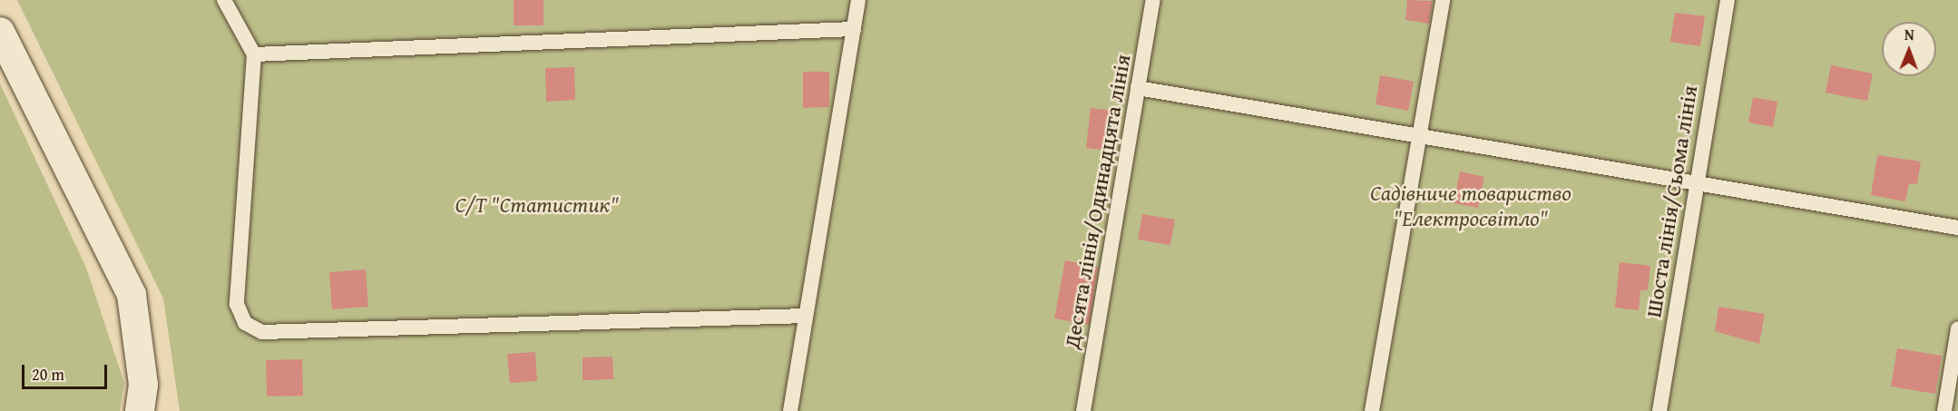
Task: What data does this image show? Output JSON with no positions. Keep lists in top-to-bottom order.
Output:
{
  "streets": {
    "lane": ["Десята лінія/Одинадцята лінія", "Шоста лінія/Сьома лінія"]
  },
  "parks": ["Садівниче товариство \"Електросвітло\"", "С/Т \"Статистик\""],
  "scale_bar": "20 m",
  "north": "top"
}
